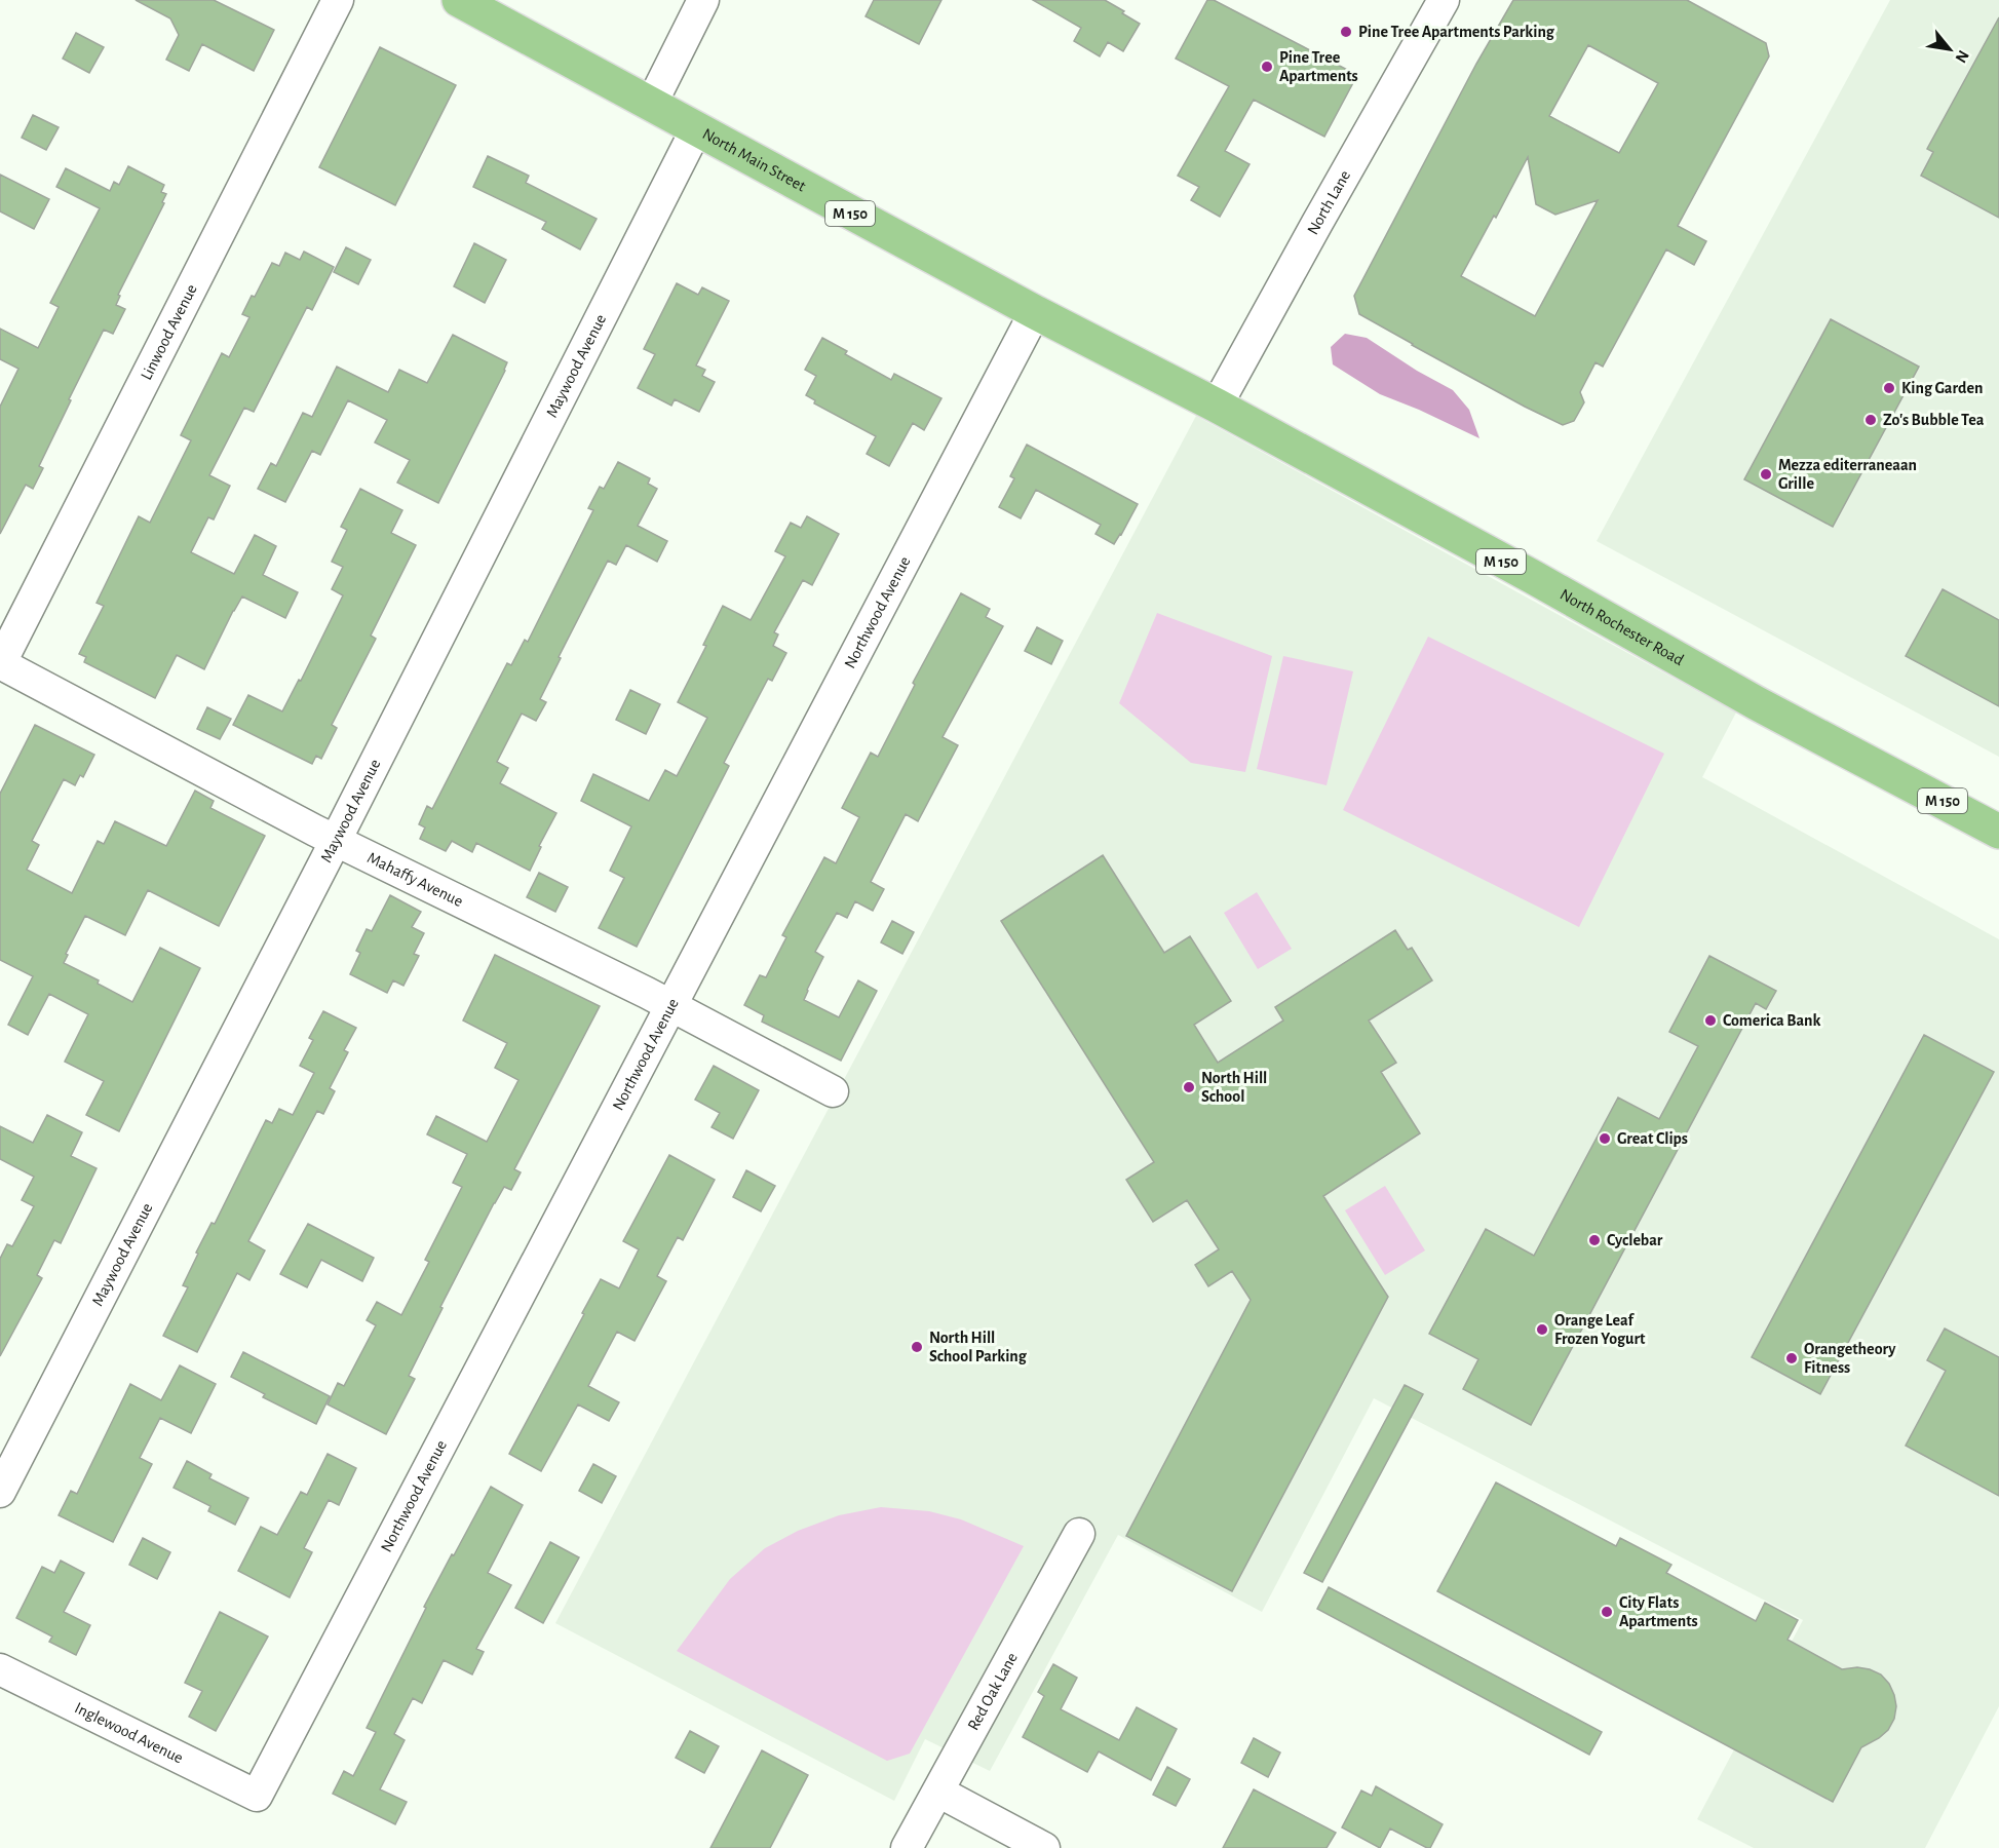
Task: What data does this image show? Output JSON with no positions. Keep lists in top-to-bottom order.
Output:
{
  "streets": {
    "main road": ["North Main Street", "M 150", "North Rochester Road"],
    "street": [
      "North Lane",
      "Linwood Avenue",
      "Maywood Avenue",
      "Northwood Avenue",
      "Mahaffy Avenue",
      "Red Oak Lane",
      "Inglewood Avenue"
    ]
  },
  "crossings": [
    ["North Main Street", "North Lane"],
    ["North Main Street", "Maywood Avenue"],
    ["North Main Street", "Northwood Avenue"],
    ["North Main Street", "North Rochester Road"],
    ["North Lane", "North Rochester Road"],
    ["Linwood Avenue", "Mahaffy Avenue"],
    ["Maywood Avenue", "Mahaffy Avenue"],
    ["Northwood Avenue", "Mahaffy Avenue"],
    ["Northwood Avenue", "Inglewood Avenue"]
  ],
  "places": [
    "Pine Tree Apartments Parking",
    "Pine Tree Apartments",
    "King Garden",
    "Zo's Bubble Tea",
    "Mezza editerraneaan Grille",
    "Comerica Bank",
    "North Hill School",
    "Great Clips",
    "Cyclebar",
    "Orange Leaf Frozen Yogurt",
    "North Hill School Parking",
    "Orangetheory Fitness",
    "City Flats Apartments"
  ],
  "north": "bottom right"
}
